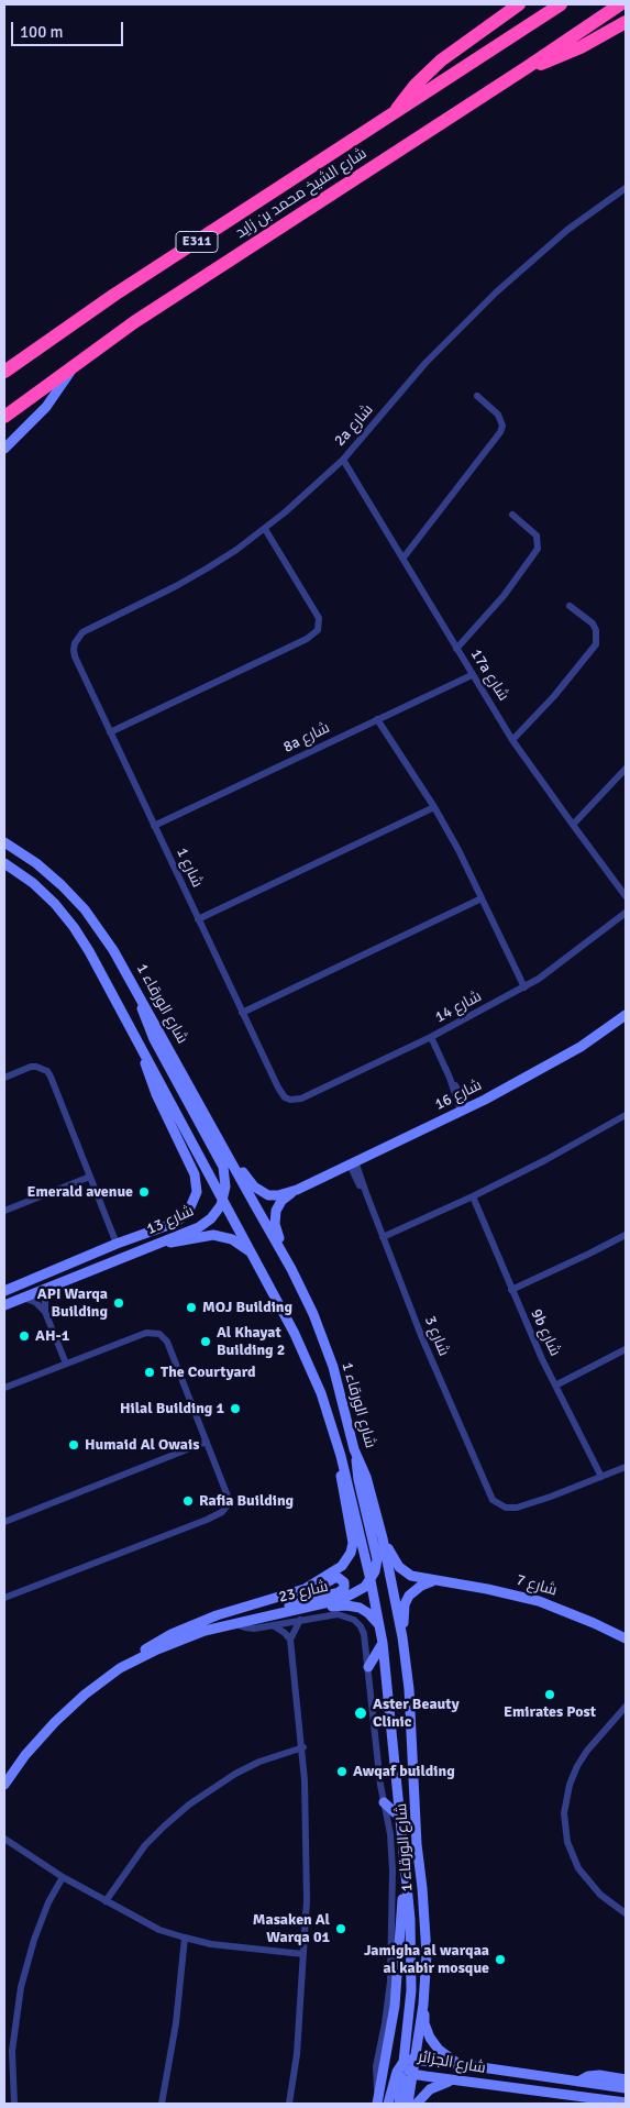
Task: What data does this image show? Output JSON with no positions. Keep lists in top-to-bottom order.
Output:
{
  "streets": {
    "highway": ["شارع الشيخ محمد بن زايد", "E311"],
    "street": [
      "2a شارع",
      "17a شارع",
      "8a شارع",
      "شارع 1",
      "شارع الورقاء 1",
      "شارع 14",
      "شارع 16",
      "شارع 13",
      "9b شارع",
      "شارع 3",
      "شارع 7",
      "شارع 23",
      "شارع الجزائر"
    ]
  },
  "crossings": [
    ["2a شارع", "17a شارع"],
    ["2a شارع", "شارع 1"],
    ["17a شارع", "8a شارع"],
    ["8a شارع", "شارع 1"],
    ["شارع 1", "شارع 14"],
    ["شارع الورقاء 1", "شارع 16"],
    ["شارع الورقاء 1", "شارع 13"],
    ["شارع الورقاء 1", "شارع 7"],
    ["شارع الورقاء 1", "شارع 23"],
    ["شارع الورقاء 1", "شارع الجزائر"],
    ["شارع 16", "شارع 3"],
    ["9b شارع", "شارع 3"]
  ],
  "places": [
    "Emerald avenue",
    "API Warqa Building",
    "MOJ Building",
    "AH-1",
    "Al Khayat Building 2",
    "The Courtyard",
    "Hilal Building 1",
    "Humaid Al Owais",
    "Rafia Building",
    "Emirates Post",
    "Aster Beauty Clinic",
    "Awqaf building",
    "Masaken Al Warqa 01",
    "Jamigha al warqaa al kabir mosque"
  ],
  "scale_bar": "100 m"
}
